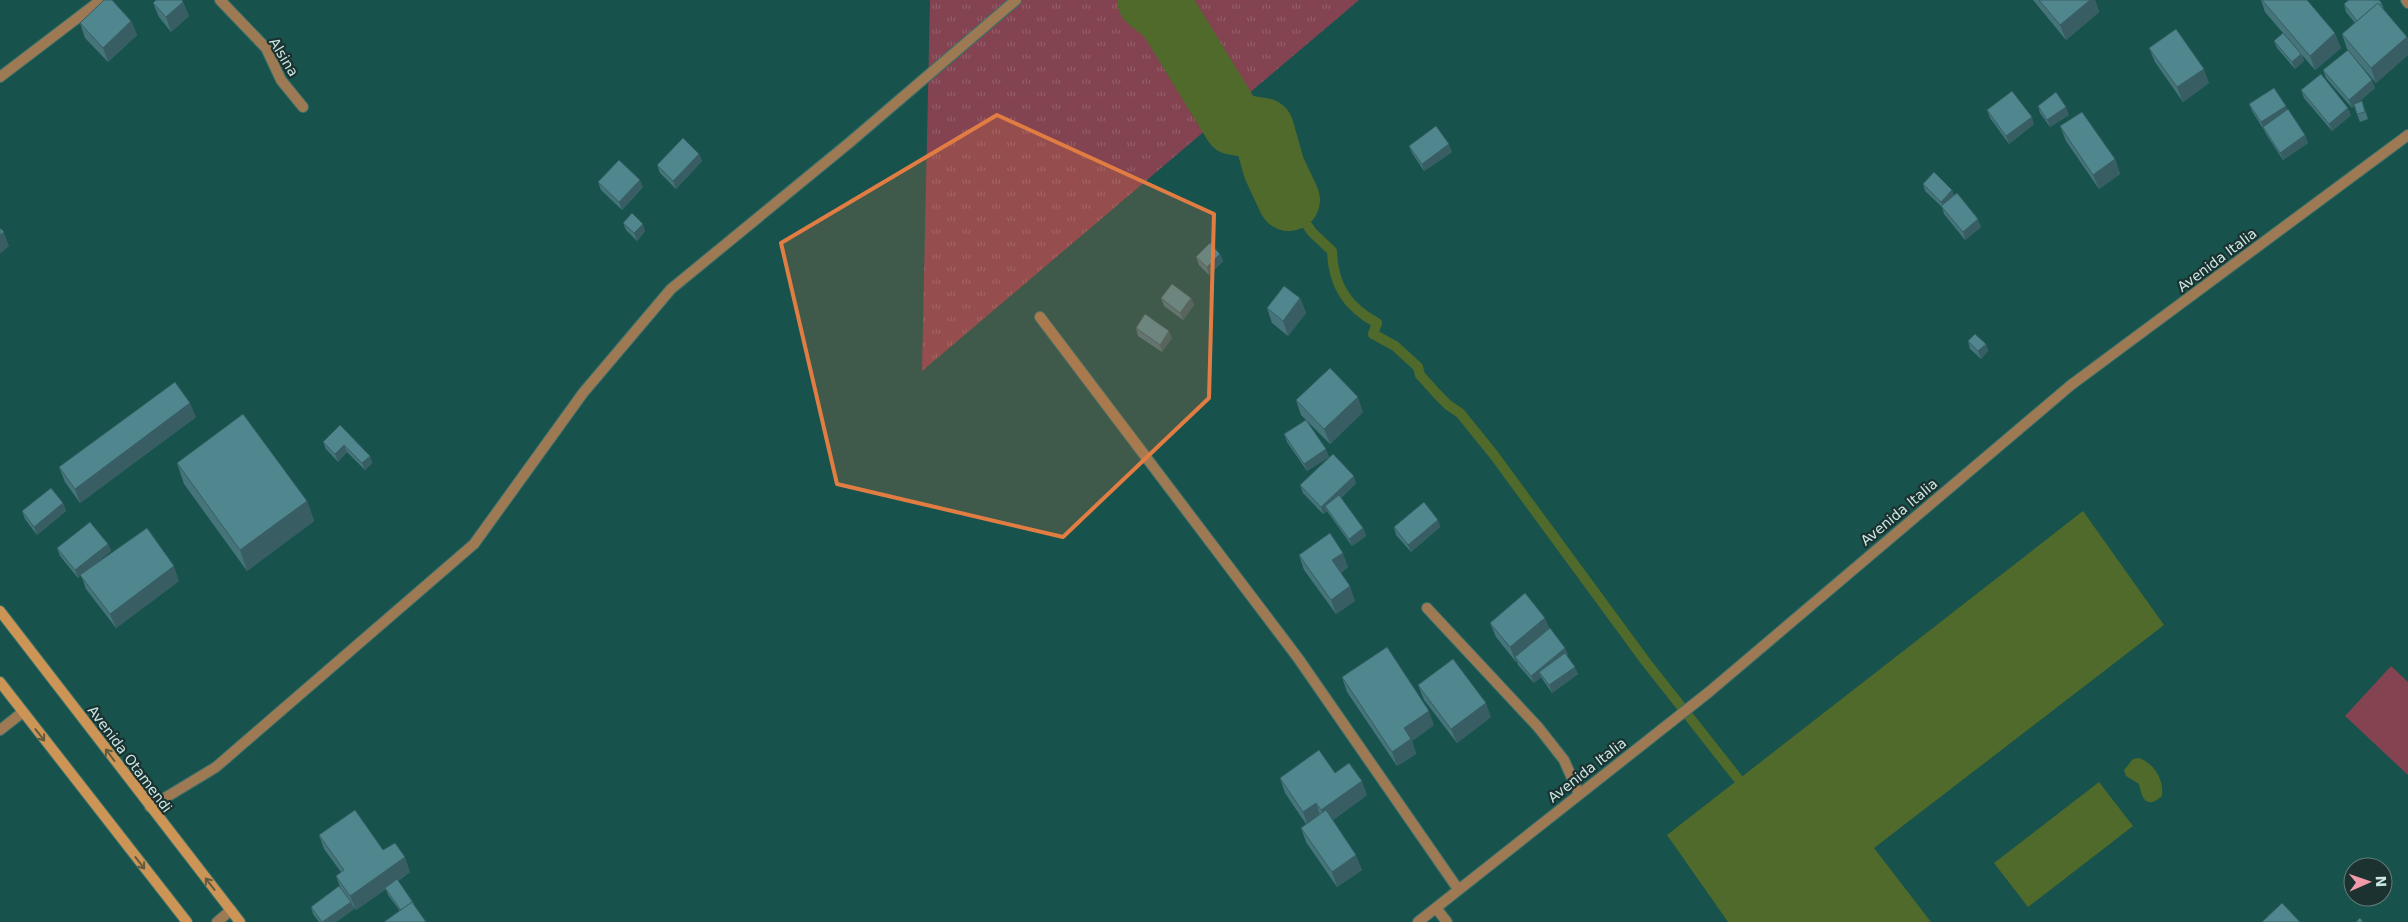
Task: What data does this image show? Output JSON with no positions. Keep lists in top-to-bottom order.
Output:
{
  "streets": {
    "main road": ["Avenida Otamendi"],
    "street": ["Alsina", "Avenida Italia"]
  },
  "north": "right"
}
